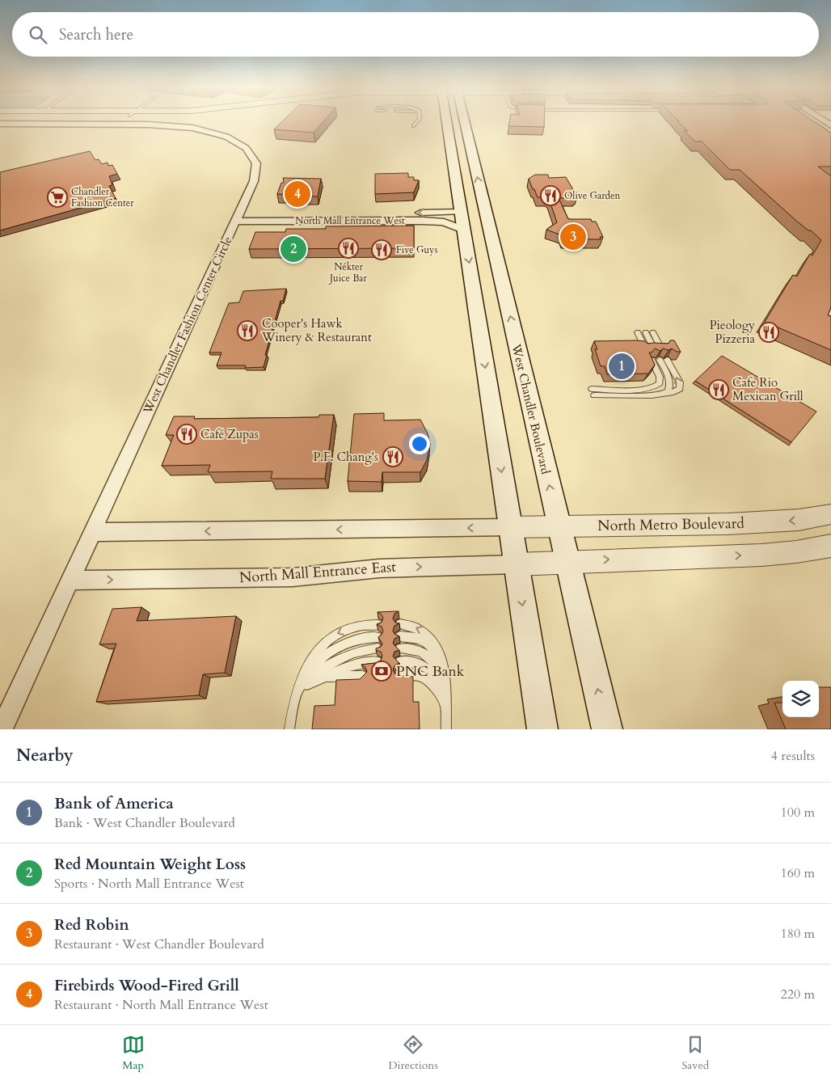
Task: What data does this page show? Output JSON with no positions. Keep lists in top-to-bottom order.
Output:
{
  "streets": {
    "main road": ["West Chandler Boulevard"],
    "street": [
      "North Mall Entrance West",
      "West Chandler Fashion Center Circle",
      "North Metro Boulevard",
      "North Mall Entrance East"
    ]
  },
  "crossings": [
    ["North Mall Entrance West", "West Chandler Fashion Center Circle"],
    ["West Chandler Fashion Center Circle", "North Mall Entrance East"],
    ["West Chandler Boulevard", "North Metro Boulevard"]
  ],
  "places": {
    "restaurant": [
      "Olive Garden",
      "Nékter Juice Bar",
      "Five Guys",
      "Cooper's Hawk Winery & Restaurant",
      "Pieology Pizzeria",
      "Cafe Rio Mexican Grill",
      "Café Zupas",
      "P.F. Chang's"
    ],
    "supermarket": ["Chandler Fashion Center"],
    "bank": ["PNC Bank"]
  },
  "page": {
    "search": "Search here",
    "pins": [
      "4",
      "3",
      "2",
      "1"
    ],
    "heading": ["Nearby", "4 results"],
    "list": [
      {
        "mark": "1",
        "name": "Bank of America",
        "note": "Bank · West Chandler Boulevard",
        "value": "100 m"
      },
      {
        "mark": "2",
        "name": "Red Mountain Weight Loss",
        "note": "Sports · North Mall Entrance West",
        "value": "160 m"
      },
      {
        "mark": "3",
        "name": "Red Robin",
        "note": "Restaurant · West Chandler Boulevard",
        "value": "180 m"
      },
      {
        "mark": "4",
        "name": "Firebirds Wood-Fired Grill",
        "note": "Restaurant · North Mall Entrance West",
        "value": "220 m"
      }
    ],
    "nav": ["Map", "Directions", "Saved"]
  }
}
